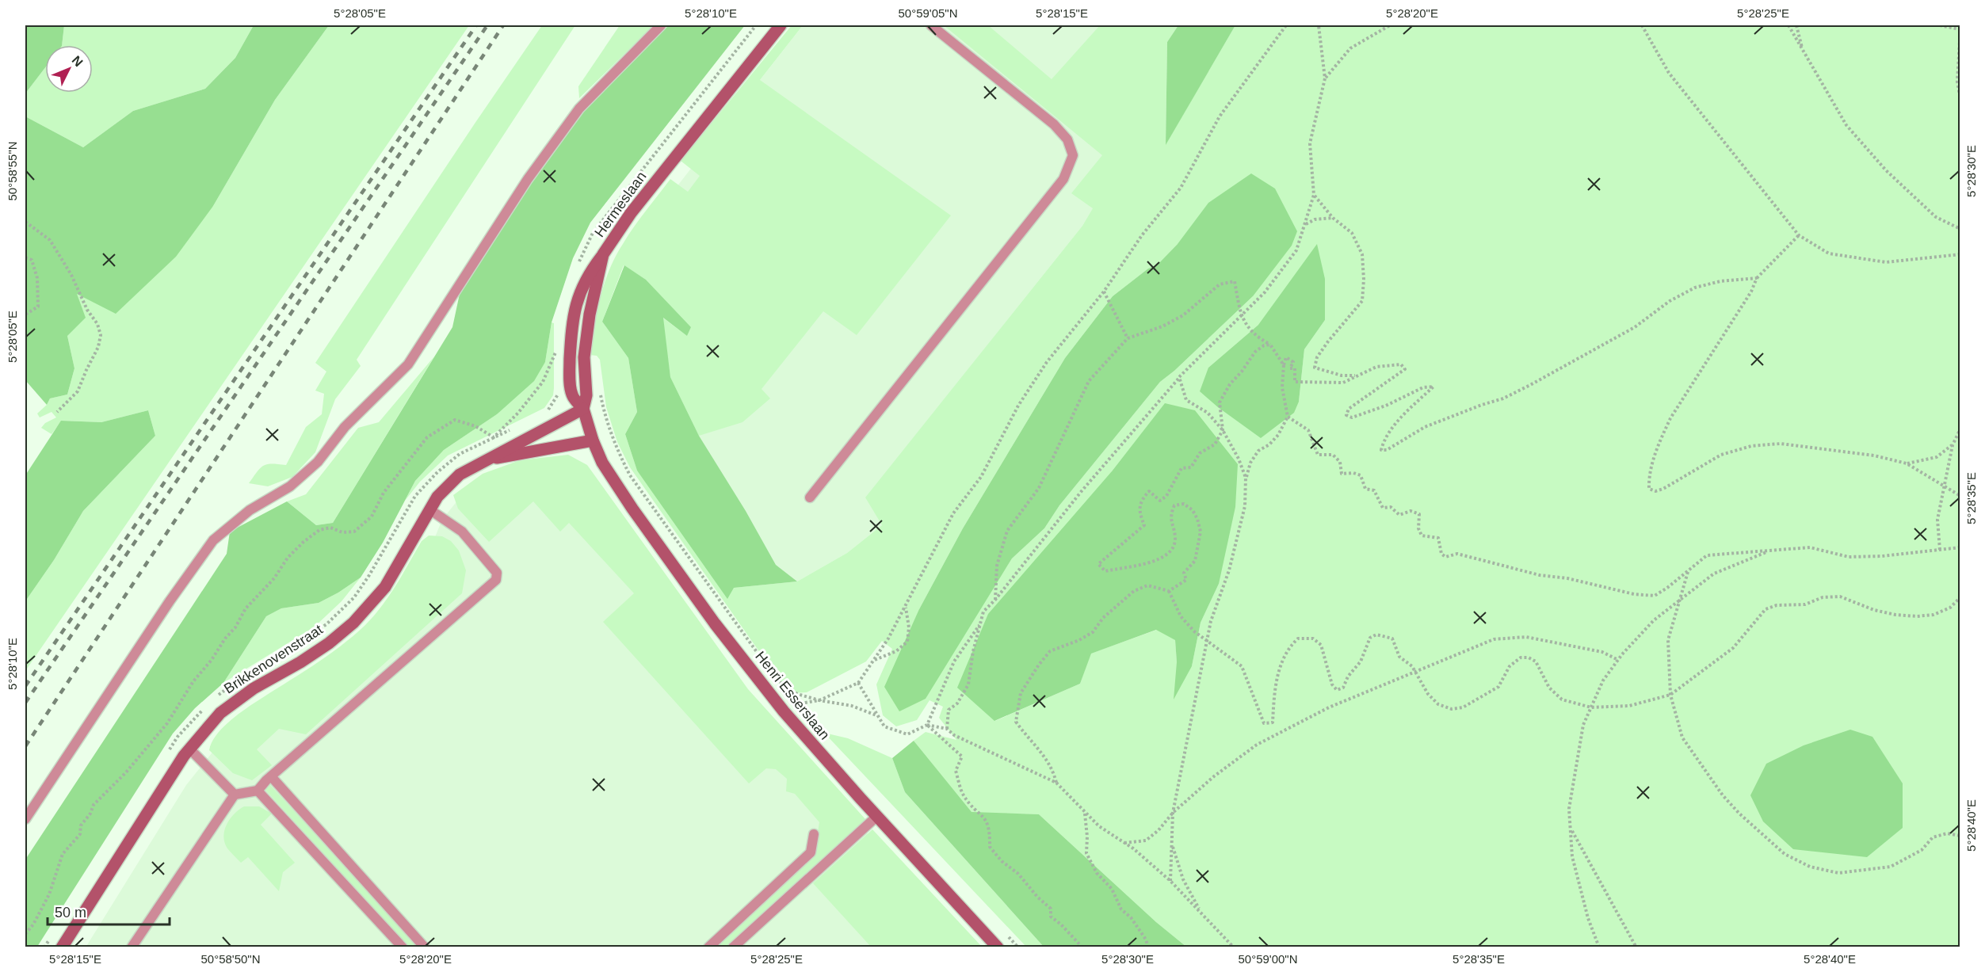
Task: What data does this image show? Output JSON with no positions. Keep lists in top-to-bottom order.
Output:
{
  "streets": {
    "street": ["Hermeslaan", "Brikkenovenstraat", "Henri Esserslaan"]
  },
  "crossings": [
    ["Hermeslaan", "Brikkenovenstraat"],
    ["Brikkenovenstraat", "Henri Esserslaan"]
  ],
  "scale_bar": "50 m",
  "north": "top right",
  "coordinates": [
    "5°28'05\"E",
    "5°28'10\"E",
    "50°59'05\"N",
    "5°28'15\"E",
    "5°28'20\"E",
    "5°28'25\"E",
    "50°58'55\"N",
    "5°28'30\"E",
    "5°28'35\"E",
    "5°28'40\"E",
    "50°58'50\"N",
    "50°59'00\"N"
  ]
}
